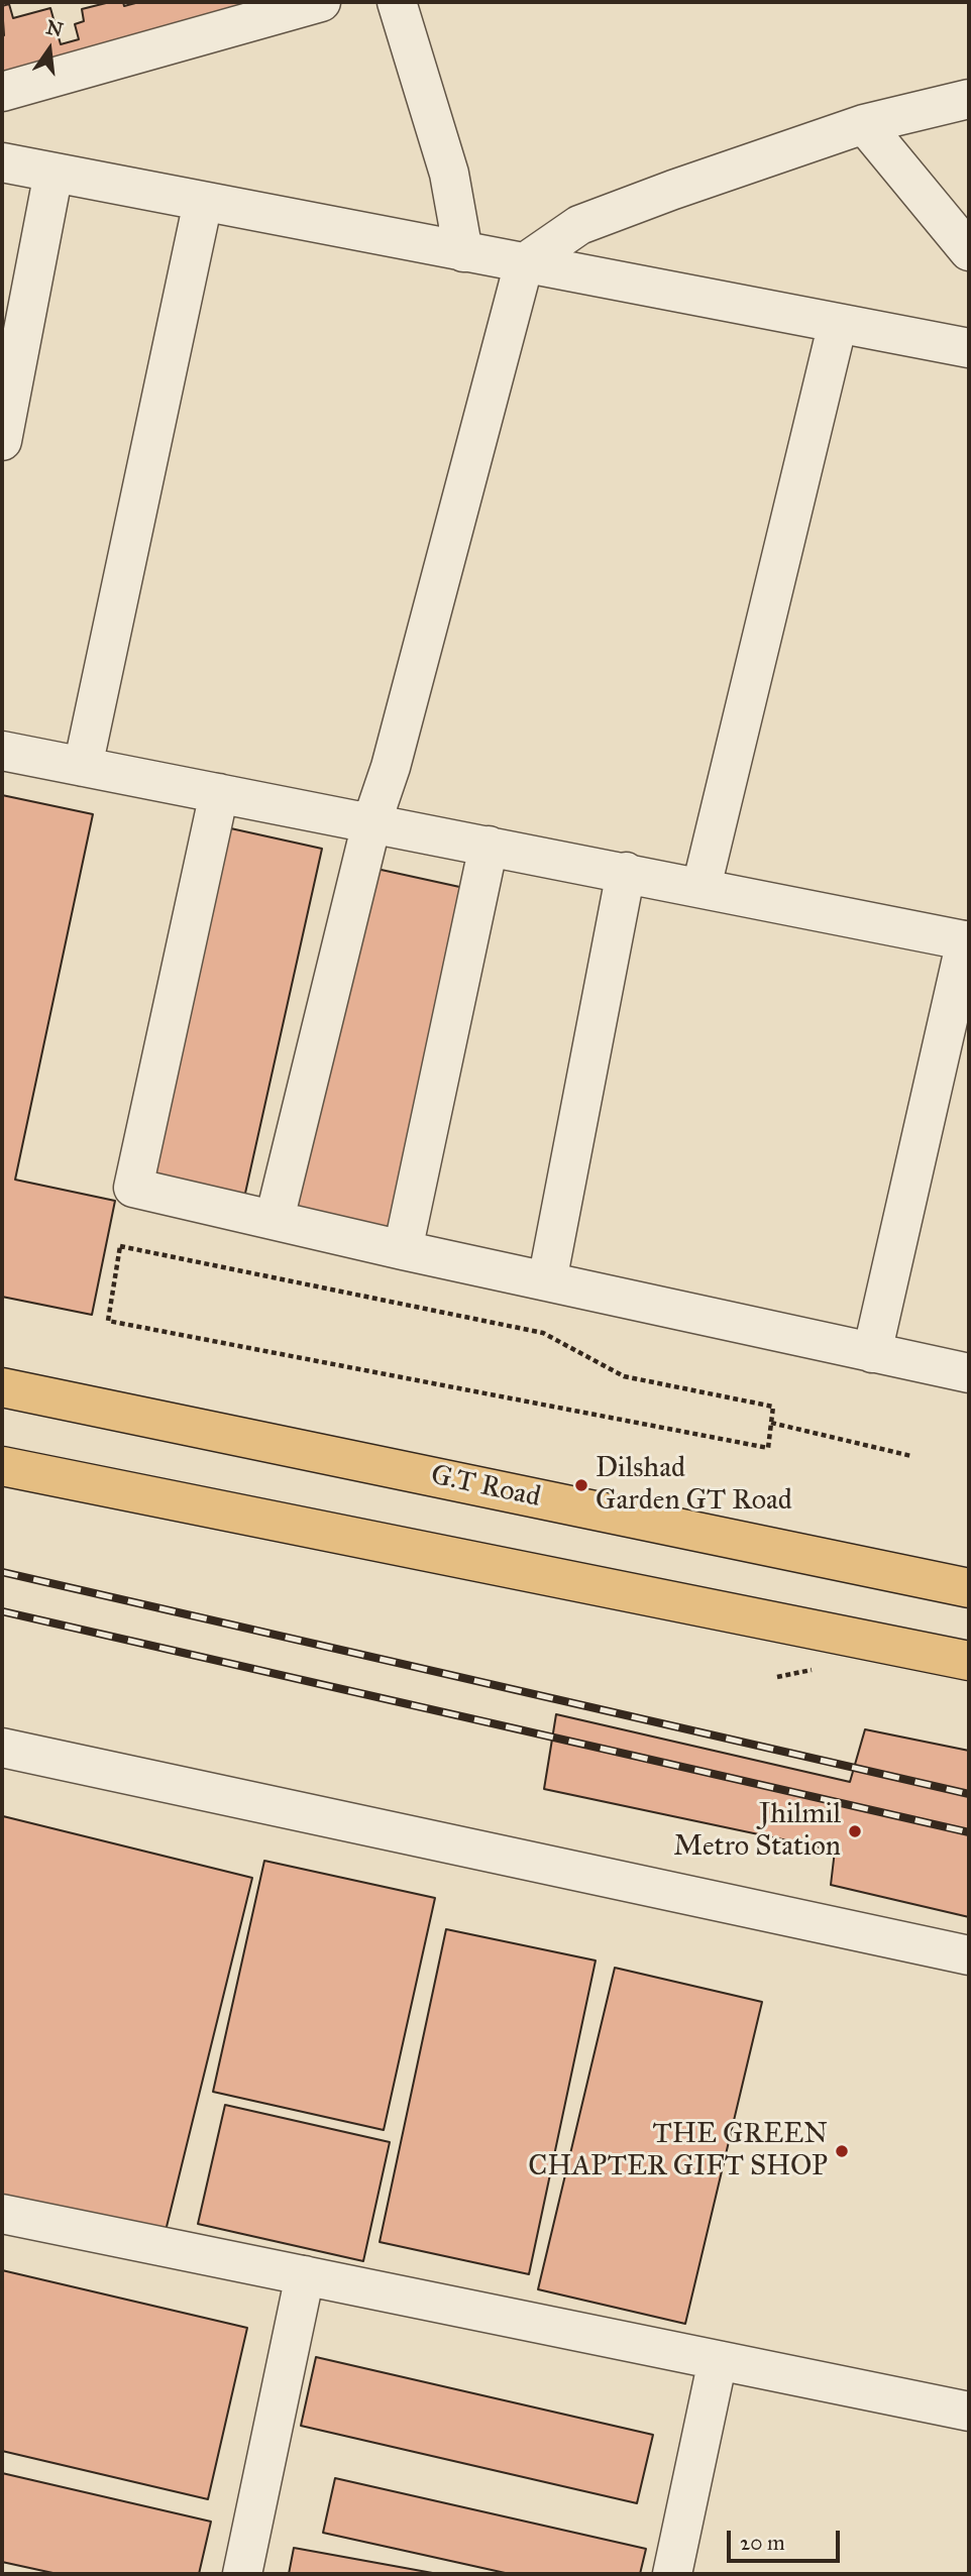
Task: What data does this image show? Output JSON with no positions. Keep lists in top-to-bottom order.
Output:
{
  "streets": {
    "highway": ["G.T Road"]
  },
  "places": ["Dilshad Garden GT Road", "Jhilmil Metro Station", "THE GREEN CHAPTER GIFT SHOP"],
  "scale_bar": "20 m",
  "north": "top"
}
